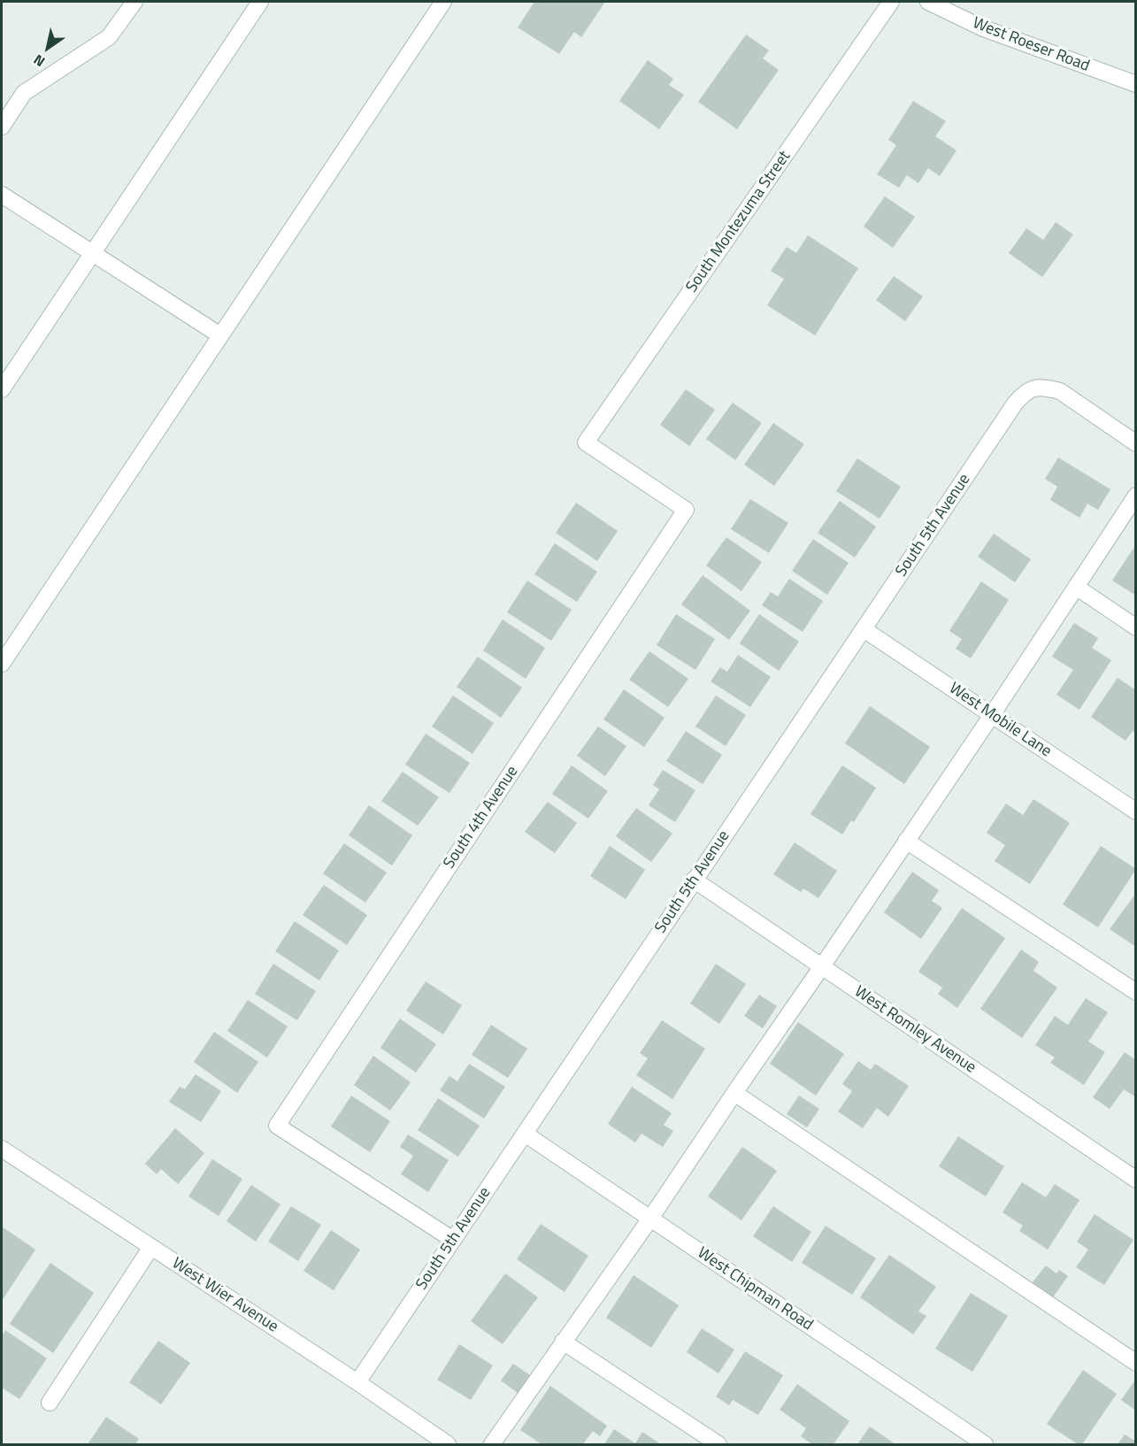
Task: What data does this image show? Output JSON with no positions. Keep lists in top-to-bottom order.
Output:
{
  "streets": {
    "street": [
      "West Roeser Road",
      "South Montezuma Street",
      "South 5th Avenue",
      "West Mobile Lane",
      "South 4th Avenue",
      "West Romley Avenue",
      "West Chipman Road",
      "West Wier Avenue"
    ]
  },
  "crossings": [
    ["South Montezuma Street", "South 4th Avenue"],
    ["South 5th Avenue", "West Mobile Lane"],
    ["South 5th Avenue", "South 4th Avenue"],
    ["South 5th Avenue", "West Romley Avenue"],
    ["South 5th Avenue", "West Chipman Road"],
    ["South 5th Avenue", "West Wier Avenue"]
  ],
  "north": "bottom left"
}
